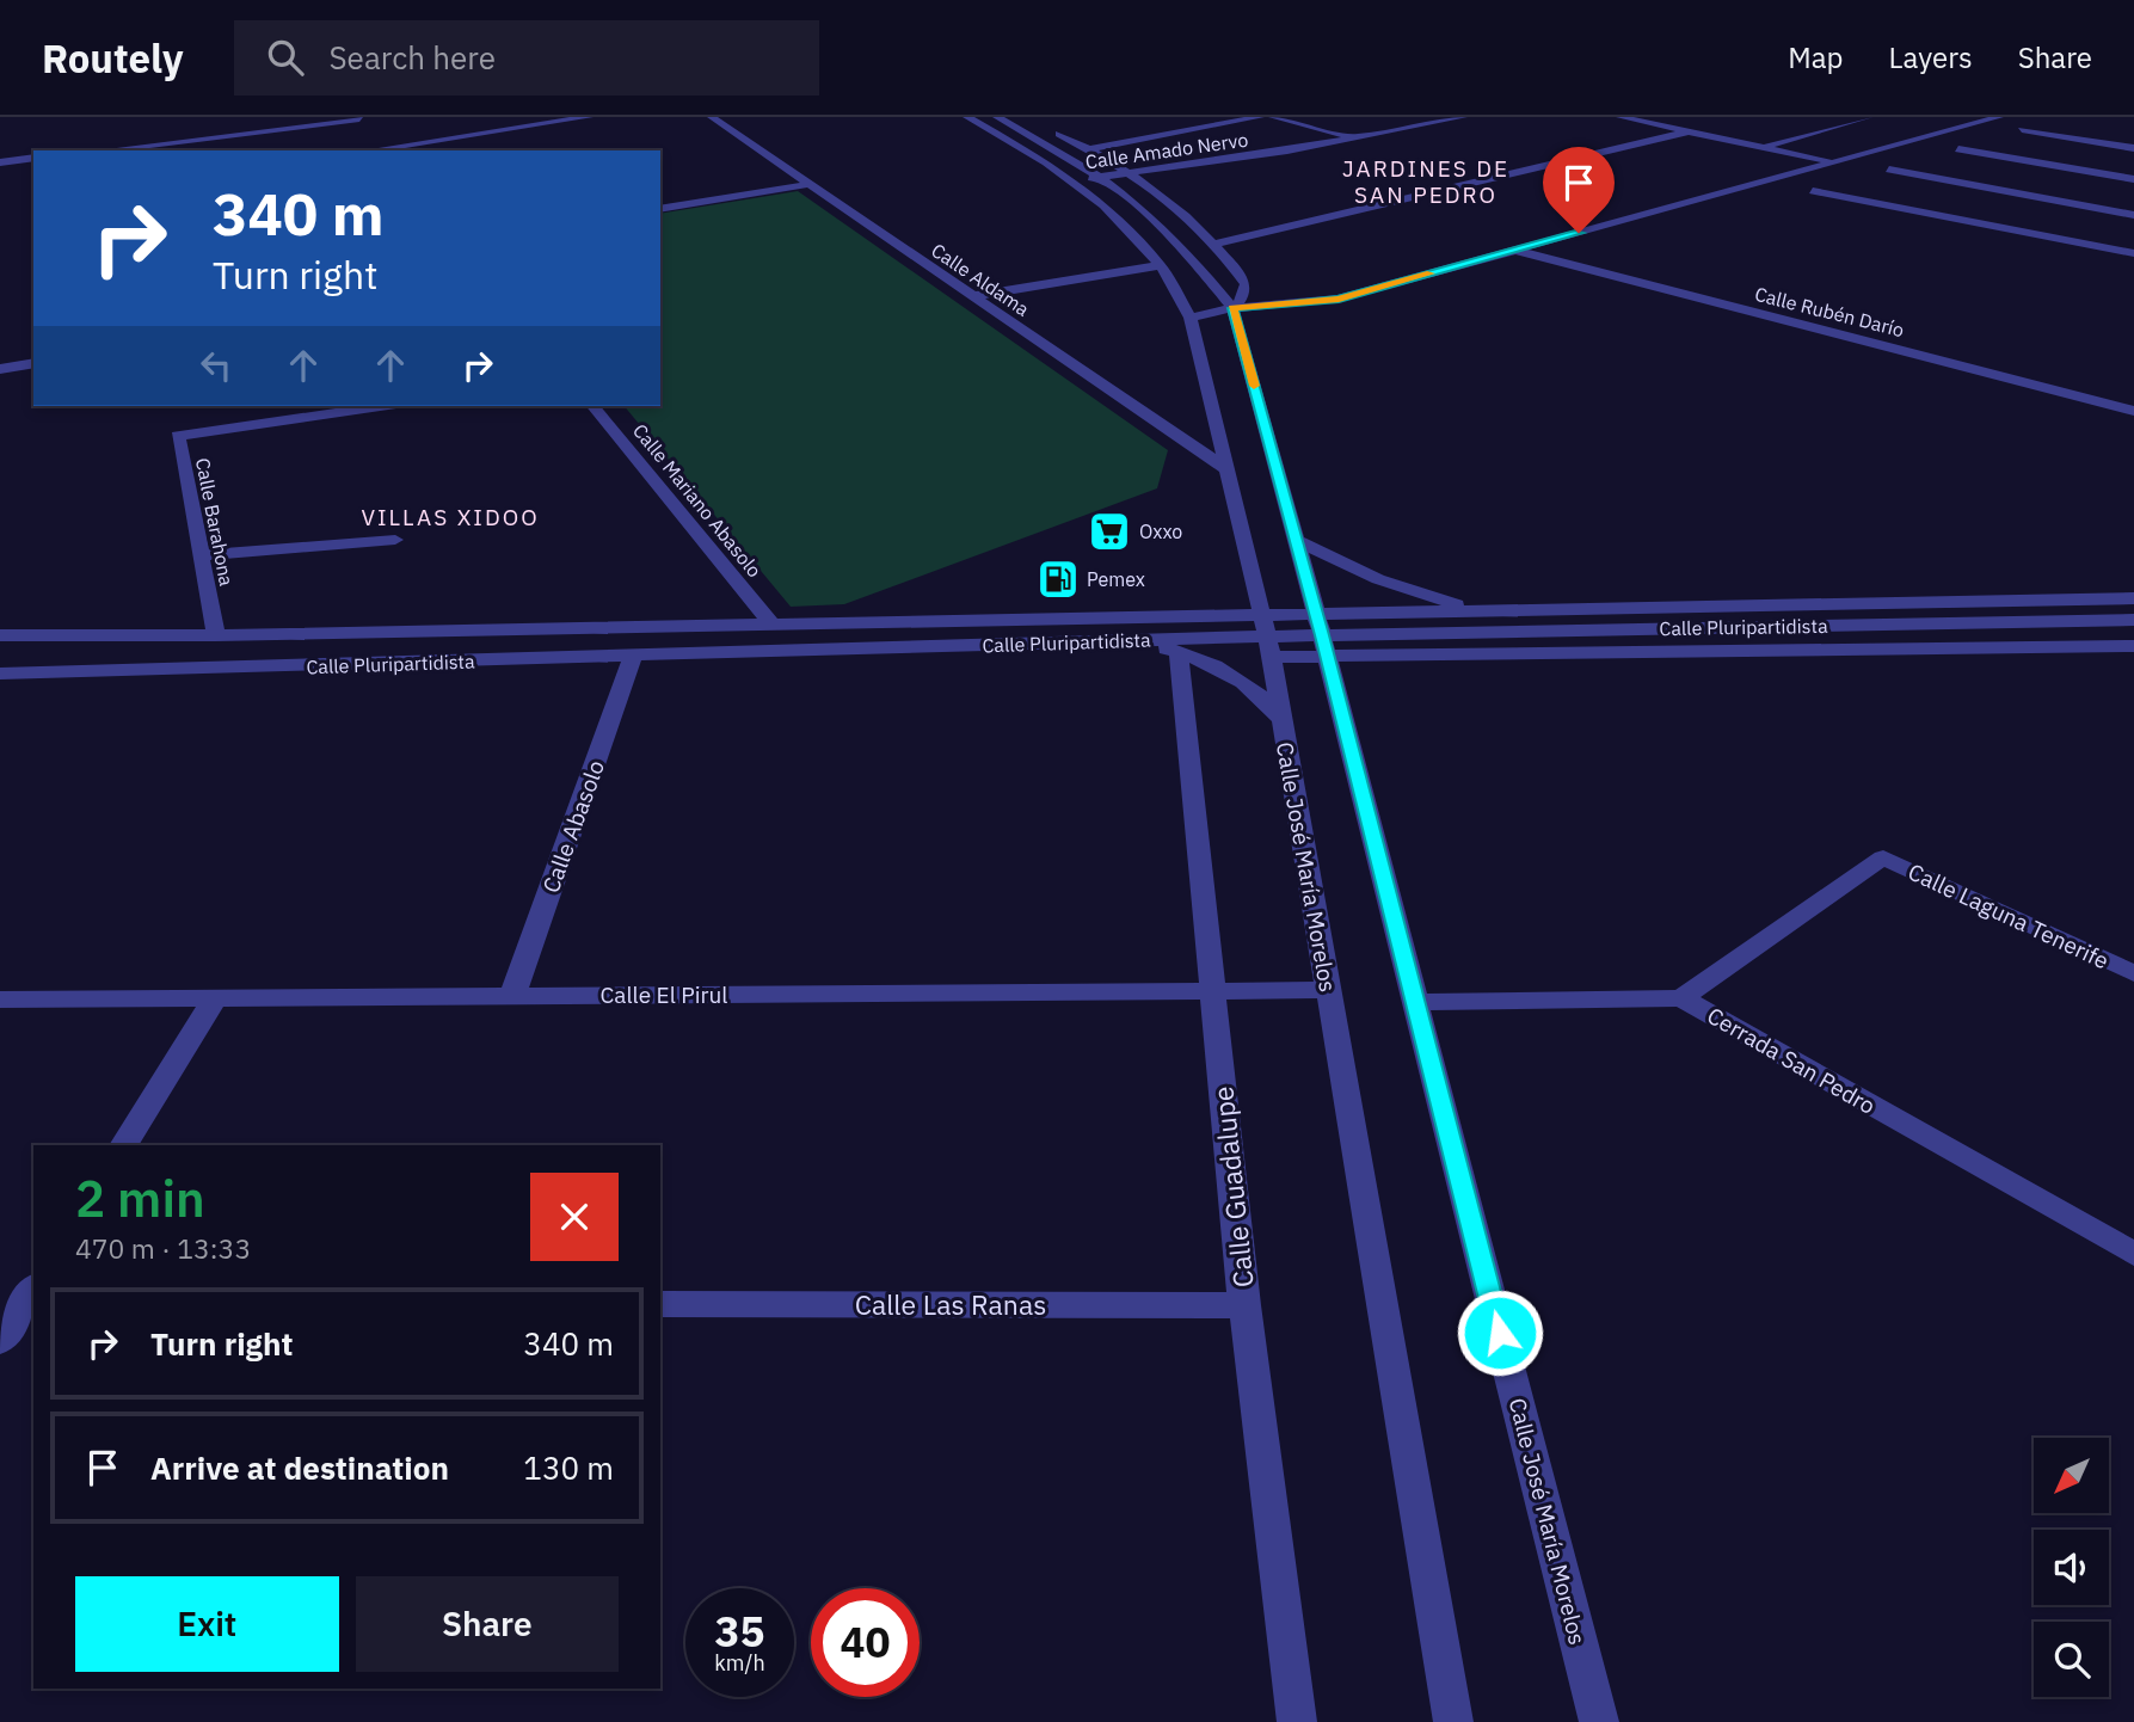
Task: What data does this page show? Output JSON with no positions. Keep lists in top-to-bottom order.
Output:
{
  "streets": {
    "street": [
      "Calle Amado Nervo",
      "Calle Aldama",
      "Calle Rubén Darío",
      "Calle Mariano Abasolo",
      "Calle Barahona",
      "Calle Pluripartidista",
      "Calle Abasolo",
      "Calle José María Morelos",
      "Calle Laguna Tenerife",
      "Calle El Pirul",
      "Cerrada San Pedro",
      "Calle Guadalupe",
      "Calle Las Ranas"
    ]
  },
  "crossings": [
    ["Calle Amado Nervo", "Calle José María Morelos"],
    ["Calle Aldama", "Calle José María Morelos"],
    ["Calle Mariano Abasolo", "Calle Pluripartidista"],
    ["Calle Barahona", "Calle Pluripartidista"],
    ["Calle Pluripartidista", "Calle Abasolo"],
    ["Calle Pluripartidista", "Calle José María Morelos"],
    ["Calle Abasolo", "Calle El Pirul"],
    ["Calle José María Morelos", "Calle El Pirul"],
    ["Calle José María Morelos", "Cerrada San Pedro"],
    ["Calle Laguna Tenerife", "Cerrada San Pedro"],
    ["Calle El Pirul", "Calle Guadalupe"],
    ["Calle Guadalupe", "Calle Las Ranas"]
  ],
  "districts": ["JARDINES DE SAN PEDRO", "VILLAS XIDOO"],
  "places": {
    "supermarket": ["Oxxo"],
    "fuel station": ["Pemex"]
  },
  "north": "bottom left",
  "page": {
    "header": "Routely",
    "search": "Search here",
    "nav": ["Map", "Layers", "Share"],
    "turn": ["340 m", "Turn right"],
    "heading": ["2 min", "470 m · 13:33"],
    "list": [
      {
        "name": "Turn right",
        "value": "340 m"
      },
      {
        "name": "Arrive at destination",
        "value": "130 m"
      }
    ],
    "buttons": ["Exit", "Share"],
    "speed": "35 km/h",
    "limit": "40"
  }
}
